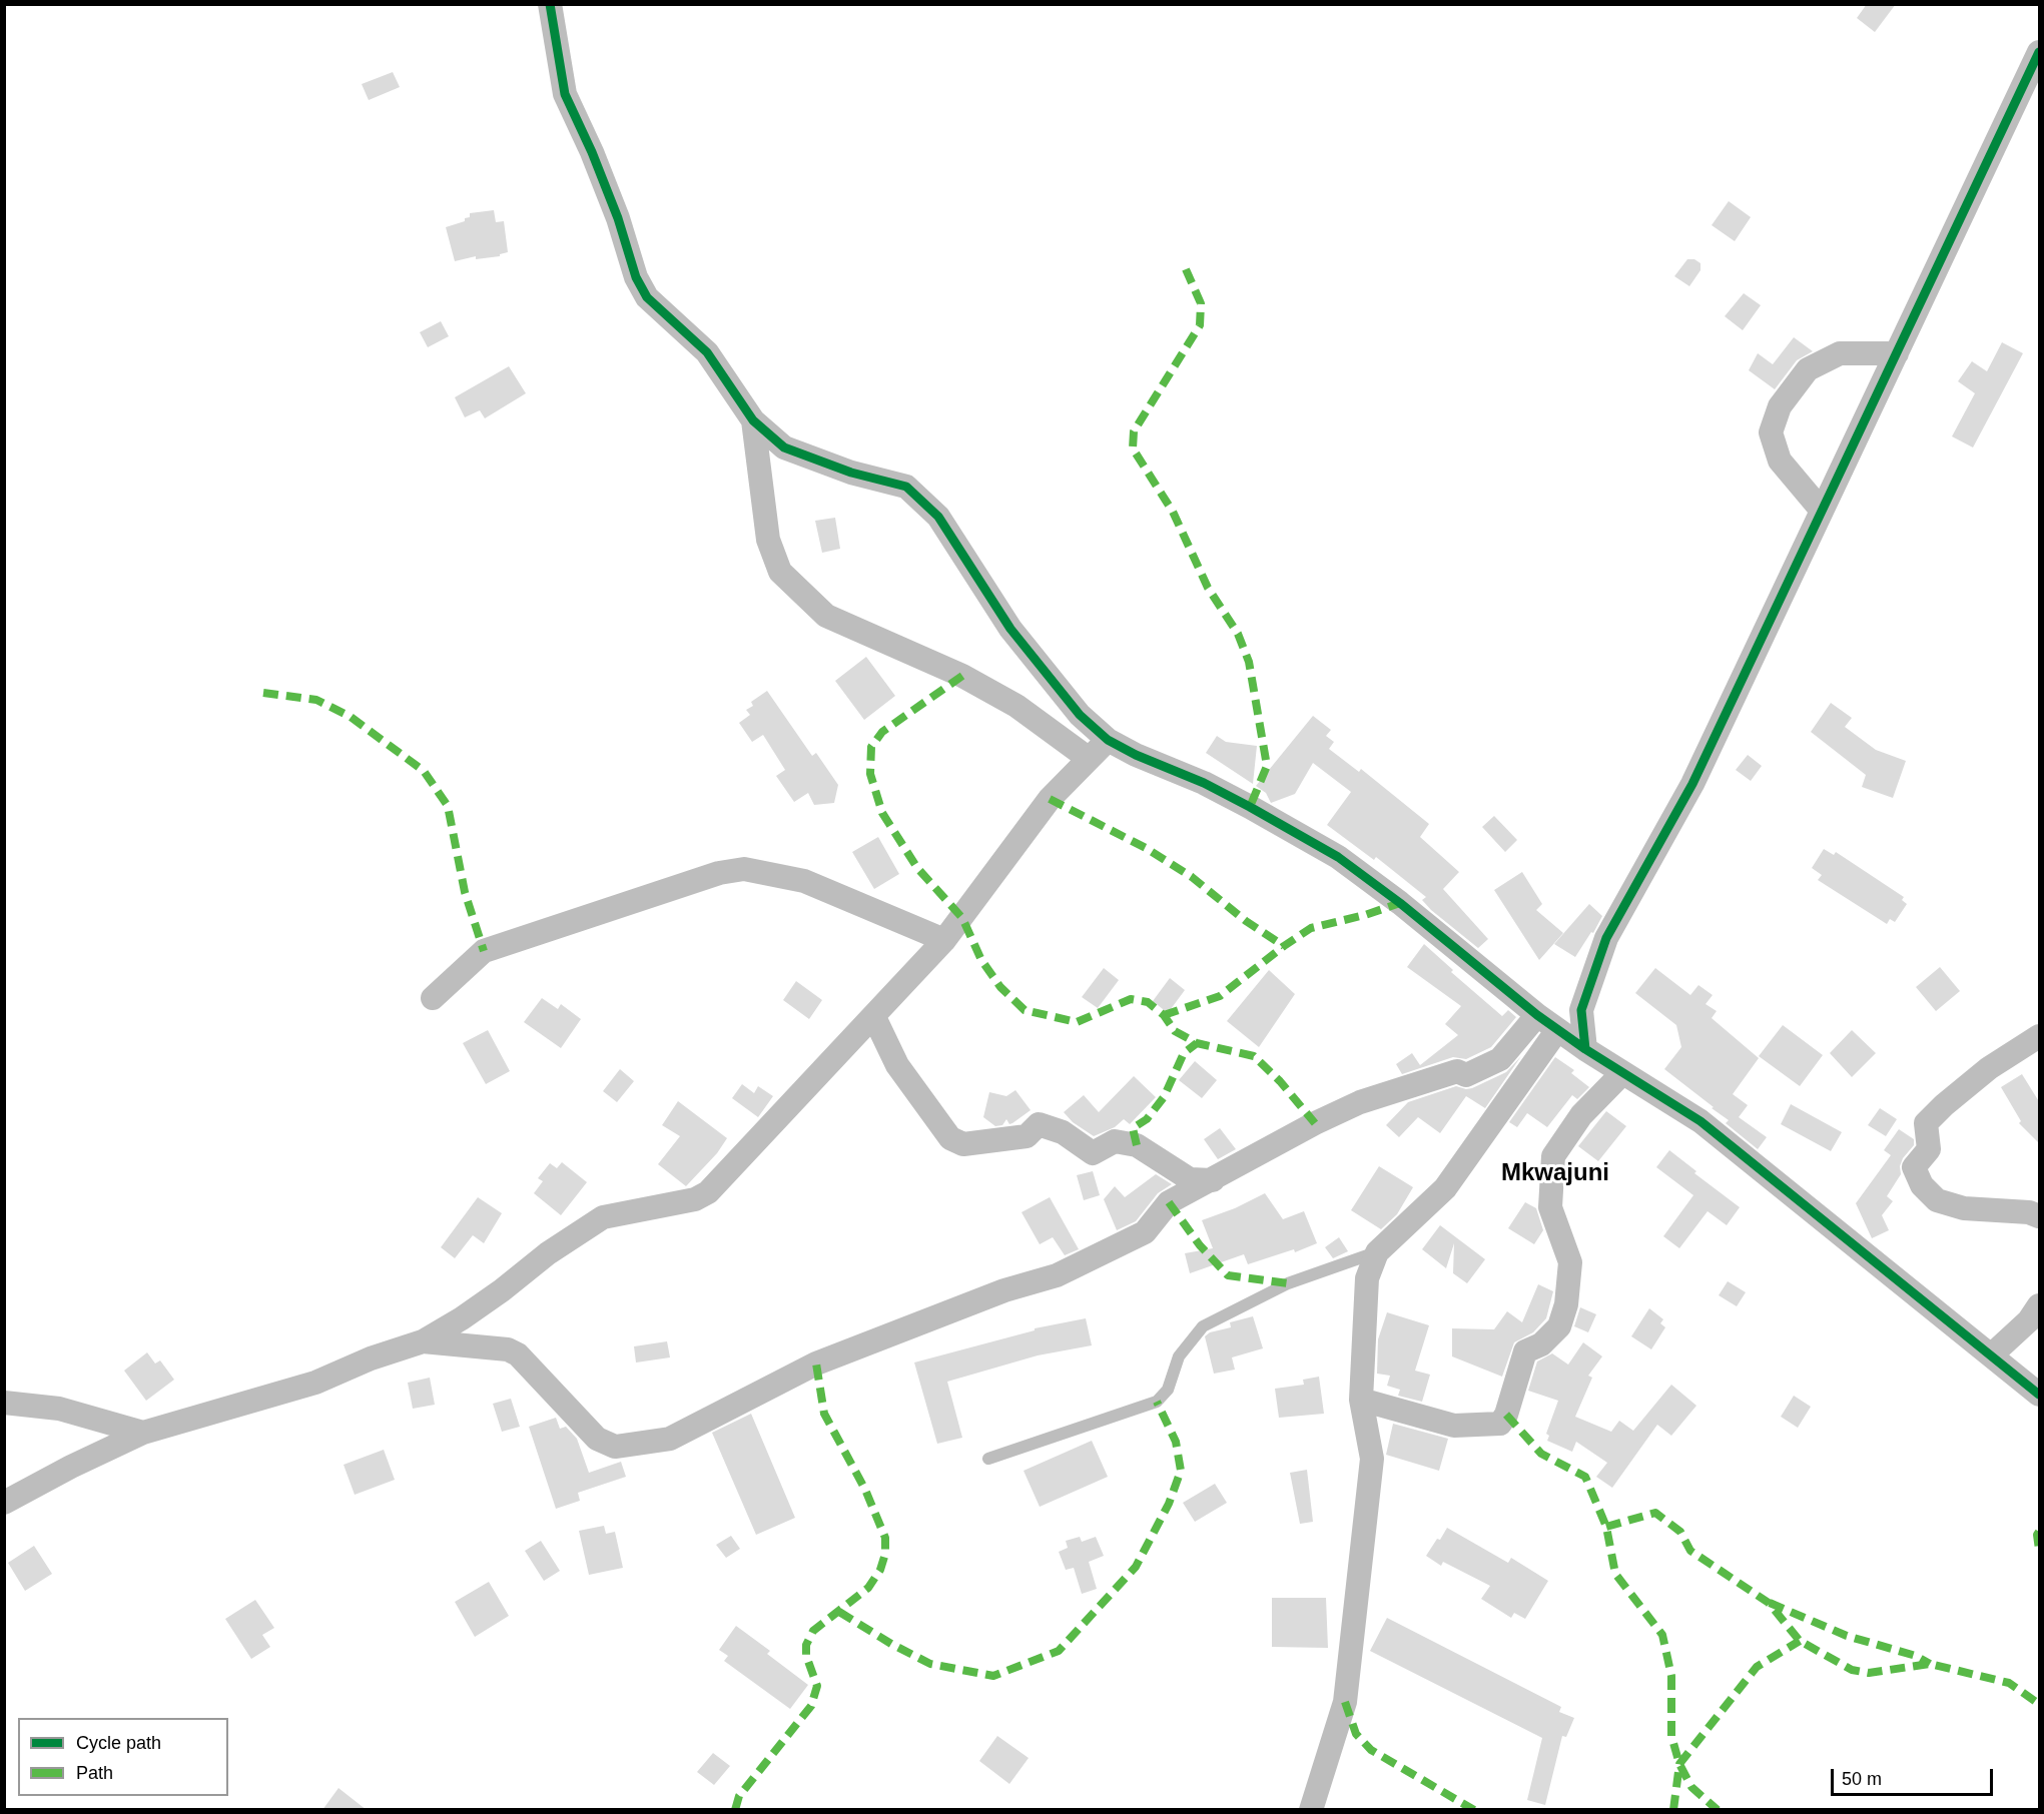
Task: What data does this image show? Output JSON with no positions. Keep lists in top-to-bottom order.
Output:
{
  "districts": ["Mkwajuni"],
  "legend": ["Cycle path", "Path"],
  "scale_bar": "50 m"
}
